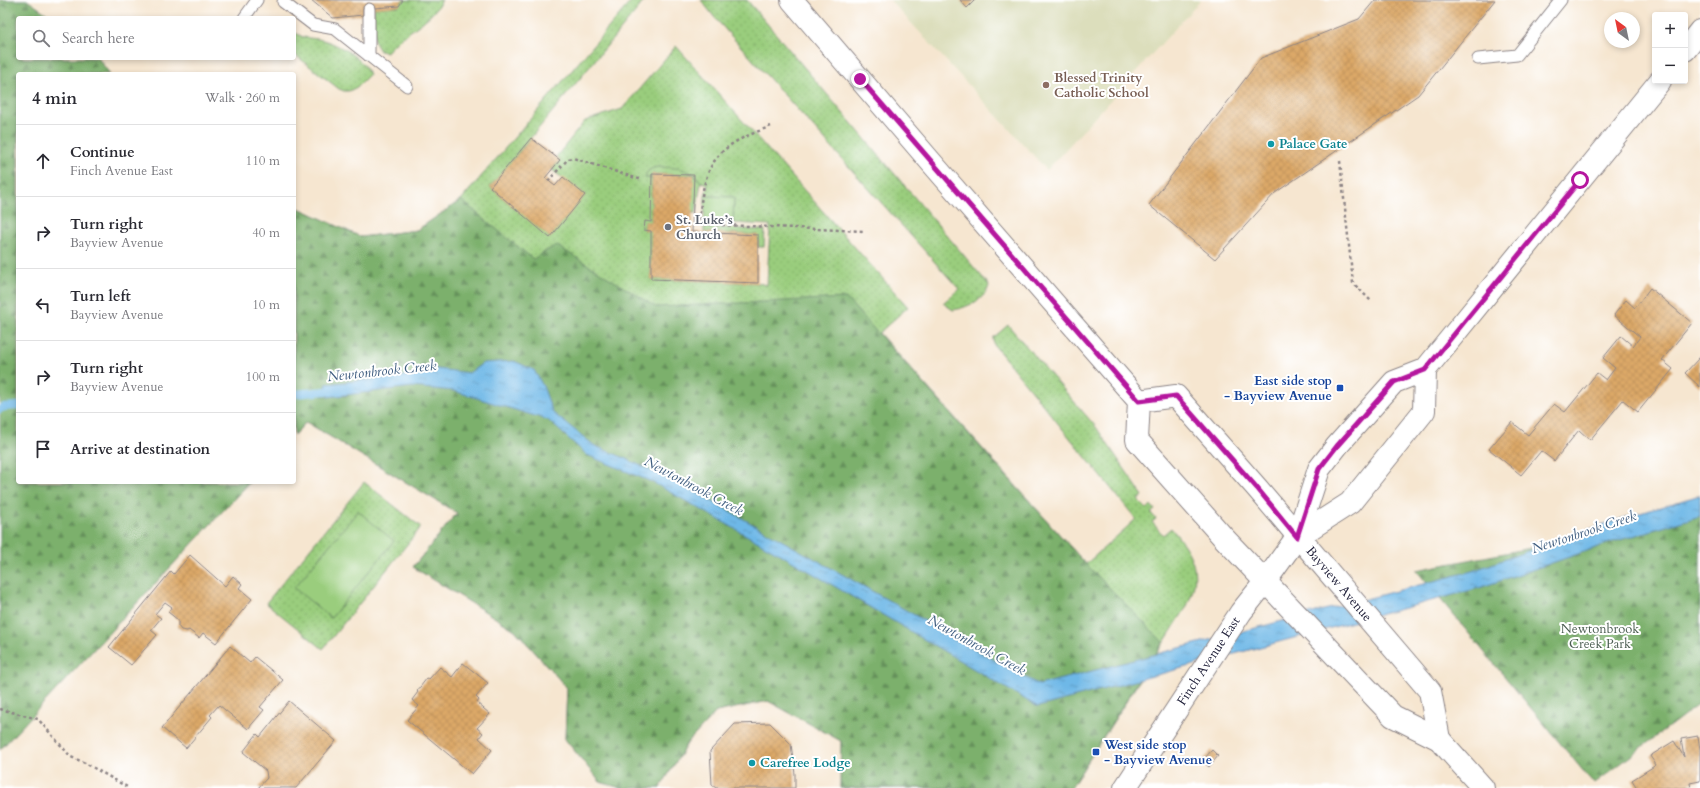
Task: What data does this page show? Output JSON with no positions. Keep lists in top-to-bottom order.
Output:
{
  "streets": {
    "main road": ["Bayview Avenue", "Finch Avenue East"]
  },
  "crossings": [
    ["Bayview Avenue", "Finch Avenue East"]
  ],
  "water": ["Newtonbrook Creek"],
  "parks": ["Newtonbrook Creek Park"],
  "places": {
    "other": [
      "Blessed Trinity Catholic School",
      "Palace Gate",
      "St. Luke’s Church",
      "Carefree Lodge"
    ],
    "transit": ["East side stop - Bayview Avenue", "West side stop - Bayview Avenue"]
  },
  "north": "top left",
  "page": {
    "map_buttons": ["+", "−"],
    "search": "Search here",
    "heading": ["4 min", "Walk · 260 m"],
    "list": [
      ["Continue", "Finch Avenue East", "110 m"],
      ["Turn right", "Bayview Avenue", "40 m"],
      ["Turn left", "Bayview Avenue", "10 m"],
      ["Turn right", "Bayview Avenue", "100 m"],
      "Arrive at destination"
    ]
  }
}
